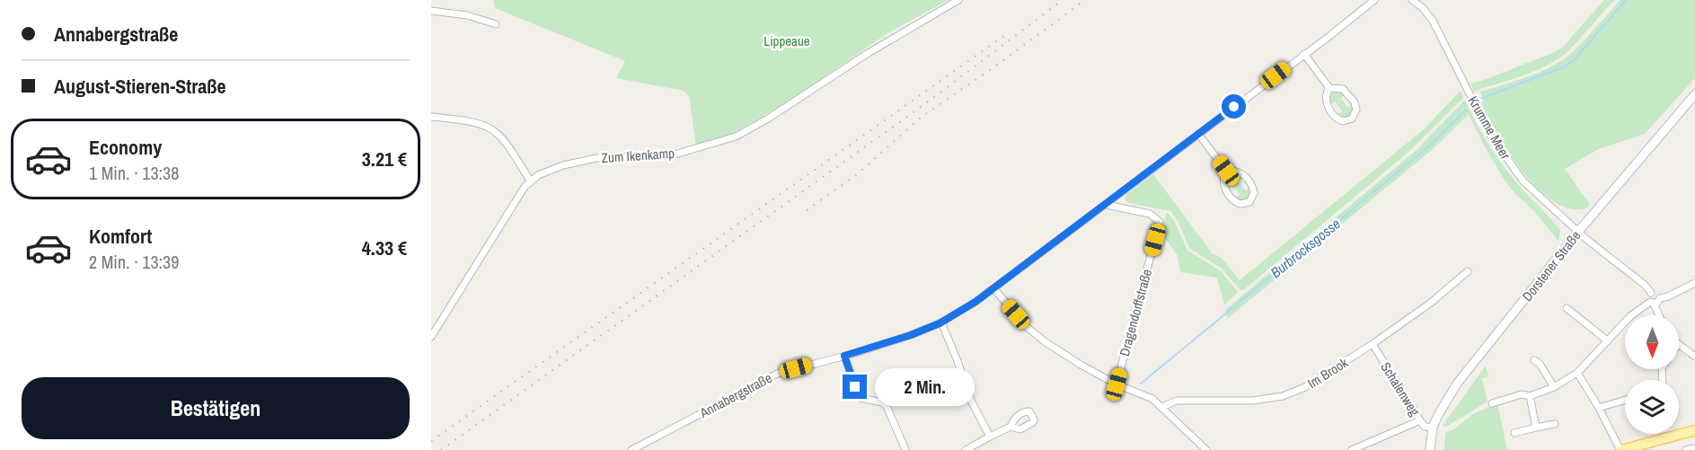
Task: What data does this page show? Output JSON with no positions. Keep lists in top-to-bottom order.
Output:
{
  "streets": {
    "main road": ["Dorstener Straße"],
    "street": [
      "Krumme Meer",
      "Zum Ikenkamp",
      "Dragendorffstraße",
      "Im Brook",
      "Schalenweg",
      "Annabergstraße"
    ]
  },
  "crossings": [
    ["Krumme Meer", "Dorstener Straße"],
    ["Dorstener Straße", "Schalenweg"],
    ["Dragendorffstraße", "Annabergstraße"],
    ["Im Brook", "Schalenweg"]
  ],
  "water": ["Burbrocksgosse"],
  "parks": ["Lippeaue"],
  "north": "bottom",
  "page": {
    "banner": ["Annabergstraße", "August-Stieren-Straße"],
    "list": [
      {
        "name": "Economy",
        "note": "1 Min. · 13:38",
        "value": "3.21 €"
      },
      {
        "name": "Komfort",
        "note": "2 Min. · 13:39",
        "value": "4.33 €"
      }
    ],
    "buttons": "Bestätigen",
    "bubble": "2 Min."
  }
}
